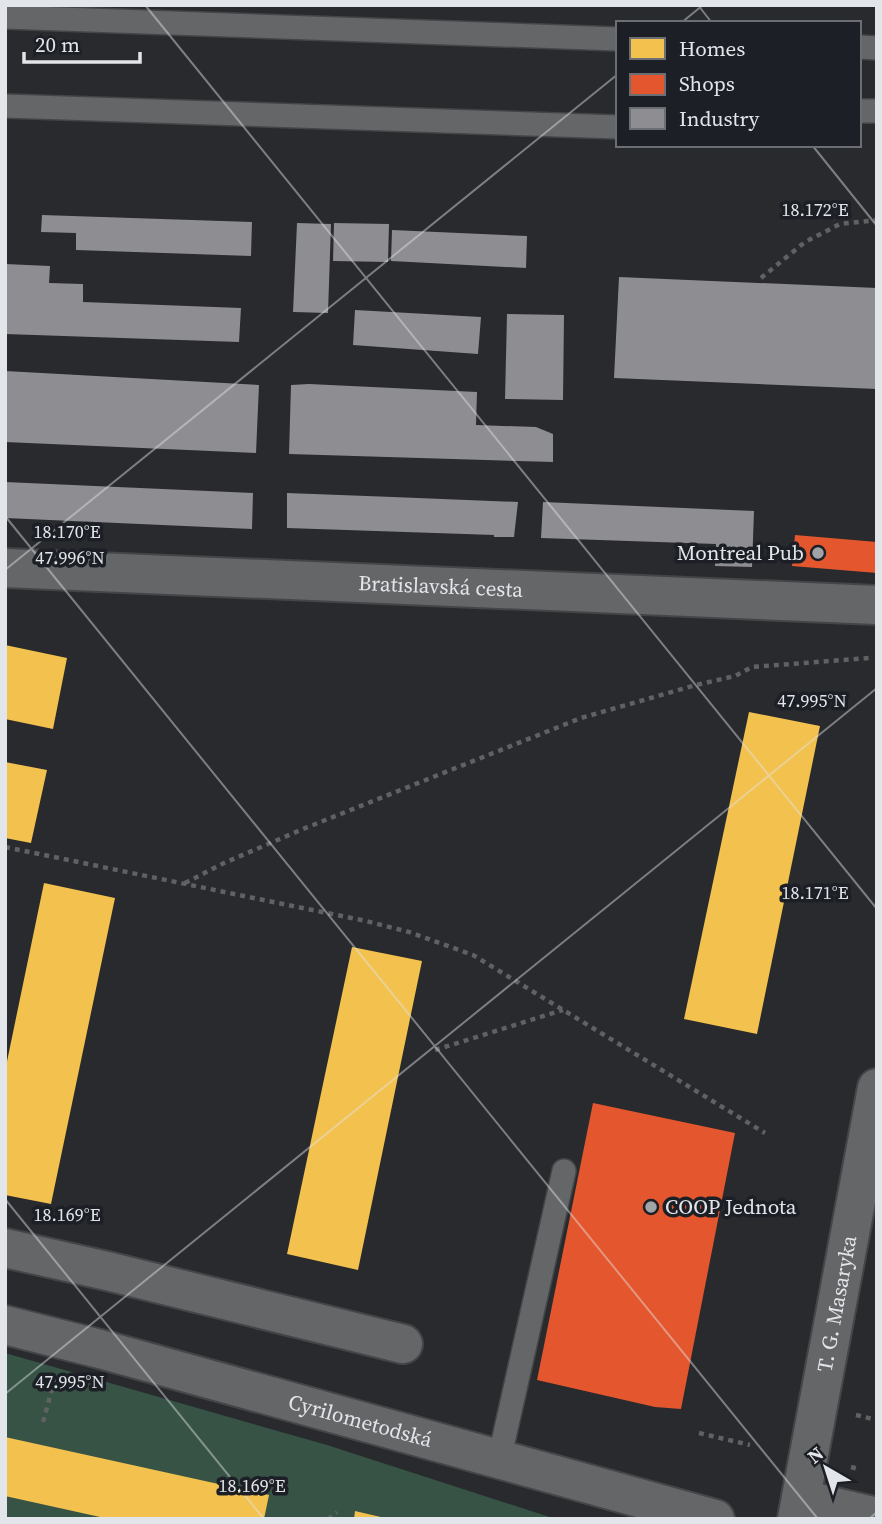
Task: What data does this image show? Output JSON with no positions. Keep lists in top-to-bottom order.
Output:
{
  "streets": {
    "street": ["Bratislavská cesta", "T. G. Masaryka", "Cyrilometodská"]
  },
  "places": ["Montreal Pub", "COOP Jednota"],
  "legend": ["Homes", "Shops", "Industry"],
  "scale_bar": "20 m",
  "north": "top left",
  "coordinates": [
    "18.172°E",
    "18.170°E",
    "47.996°N",
    "47.995°N",
    "18.171°E",
    "18.169°E"
  ]
}
